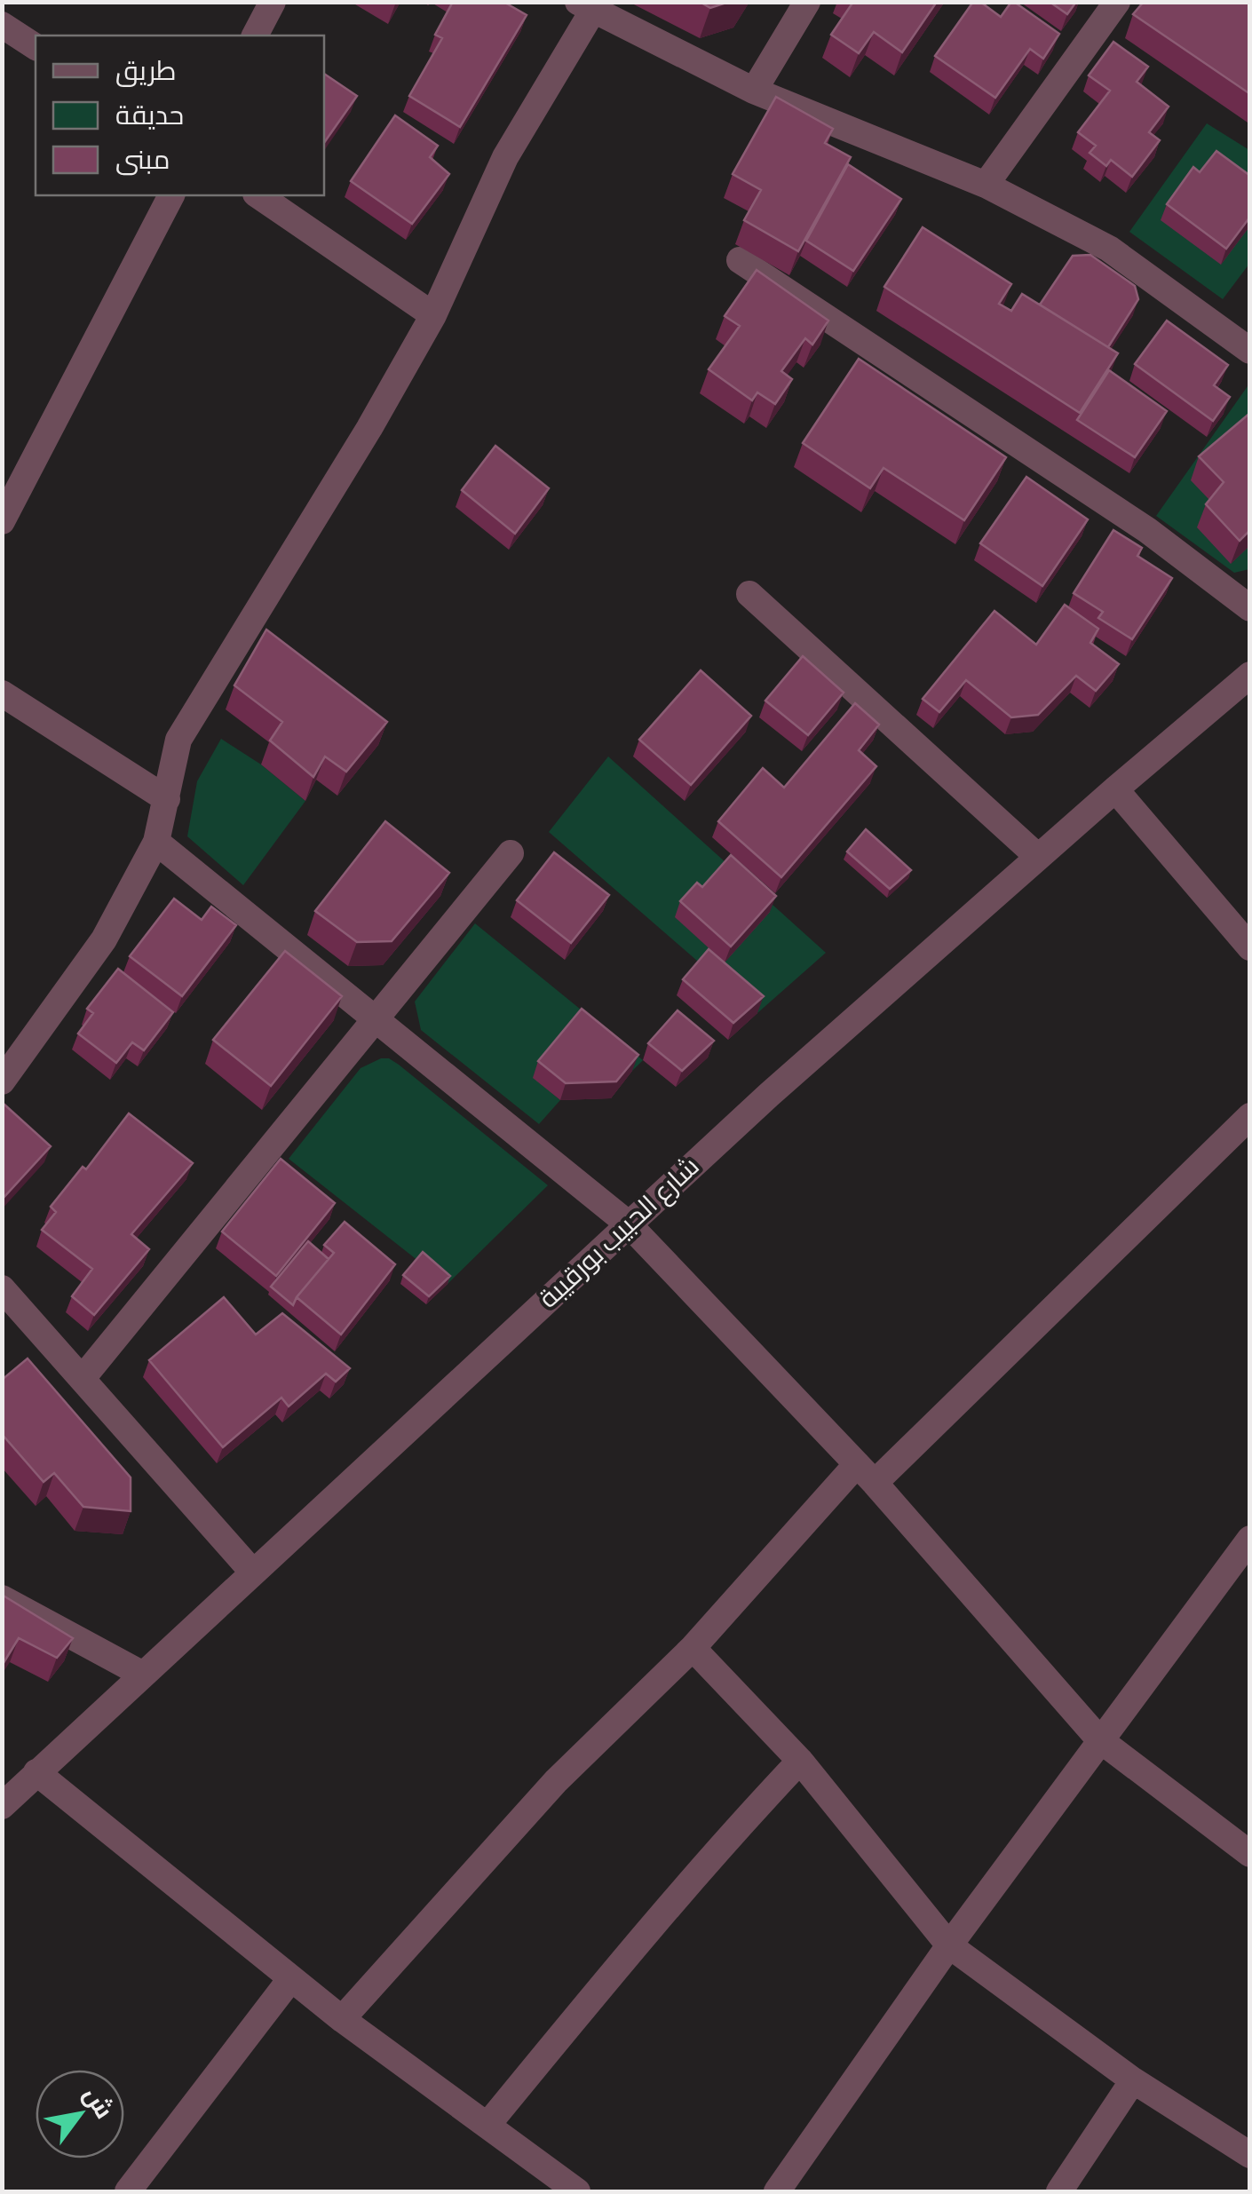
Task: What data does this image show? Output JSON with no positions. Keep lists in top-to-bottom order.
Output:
{
  "streets": {
    "street": ["شارع الحبيب بورقيبة"]
  },
  "legend": ["طريق", "حديقة", "مبنى"],
  "north": "top right"
}
